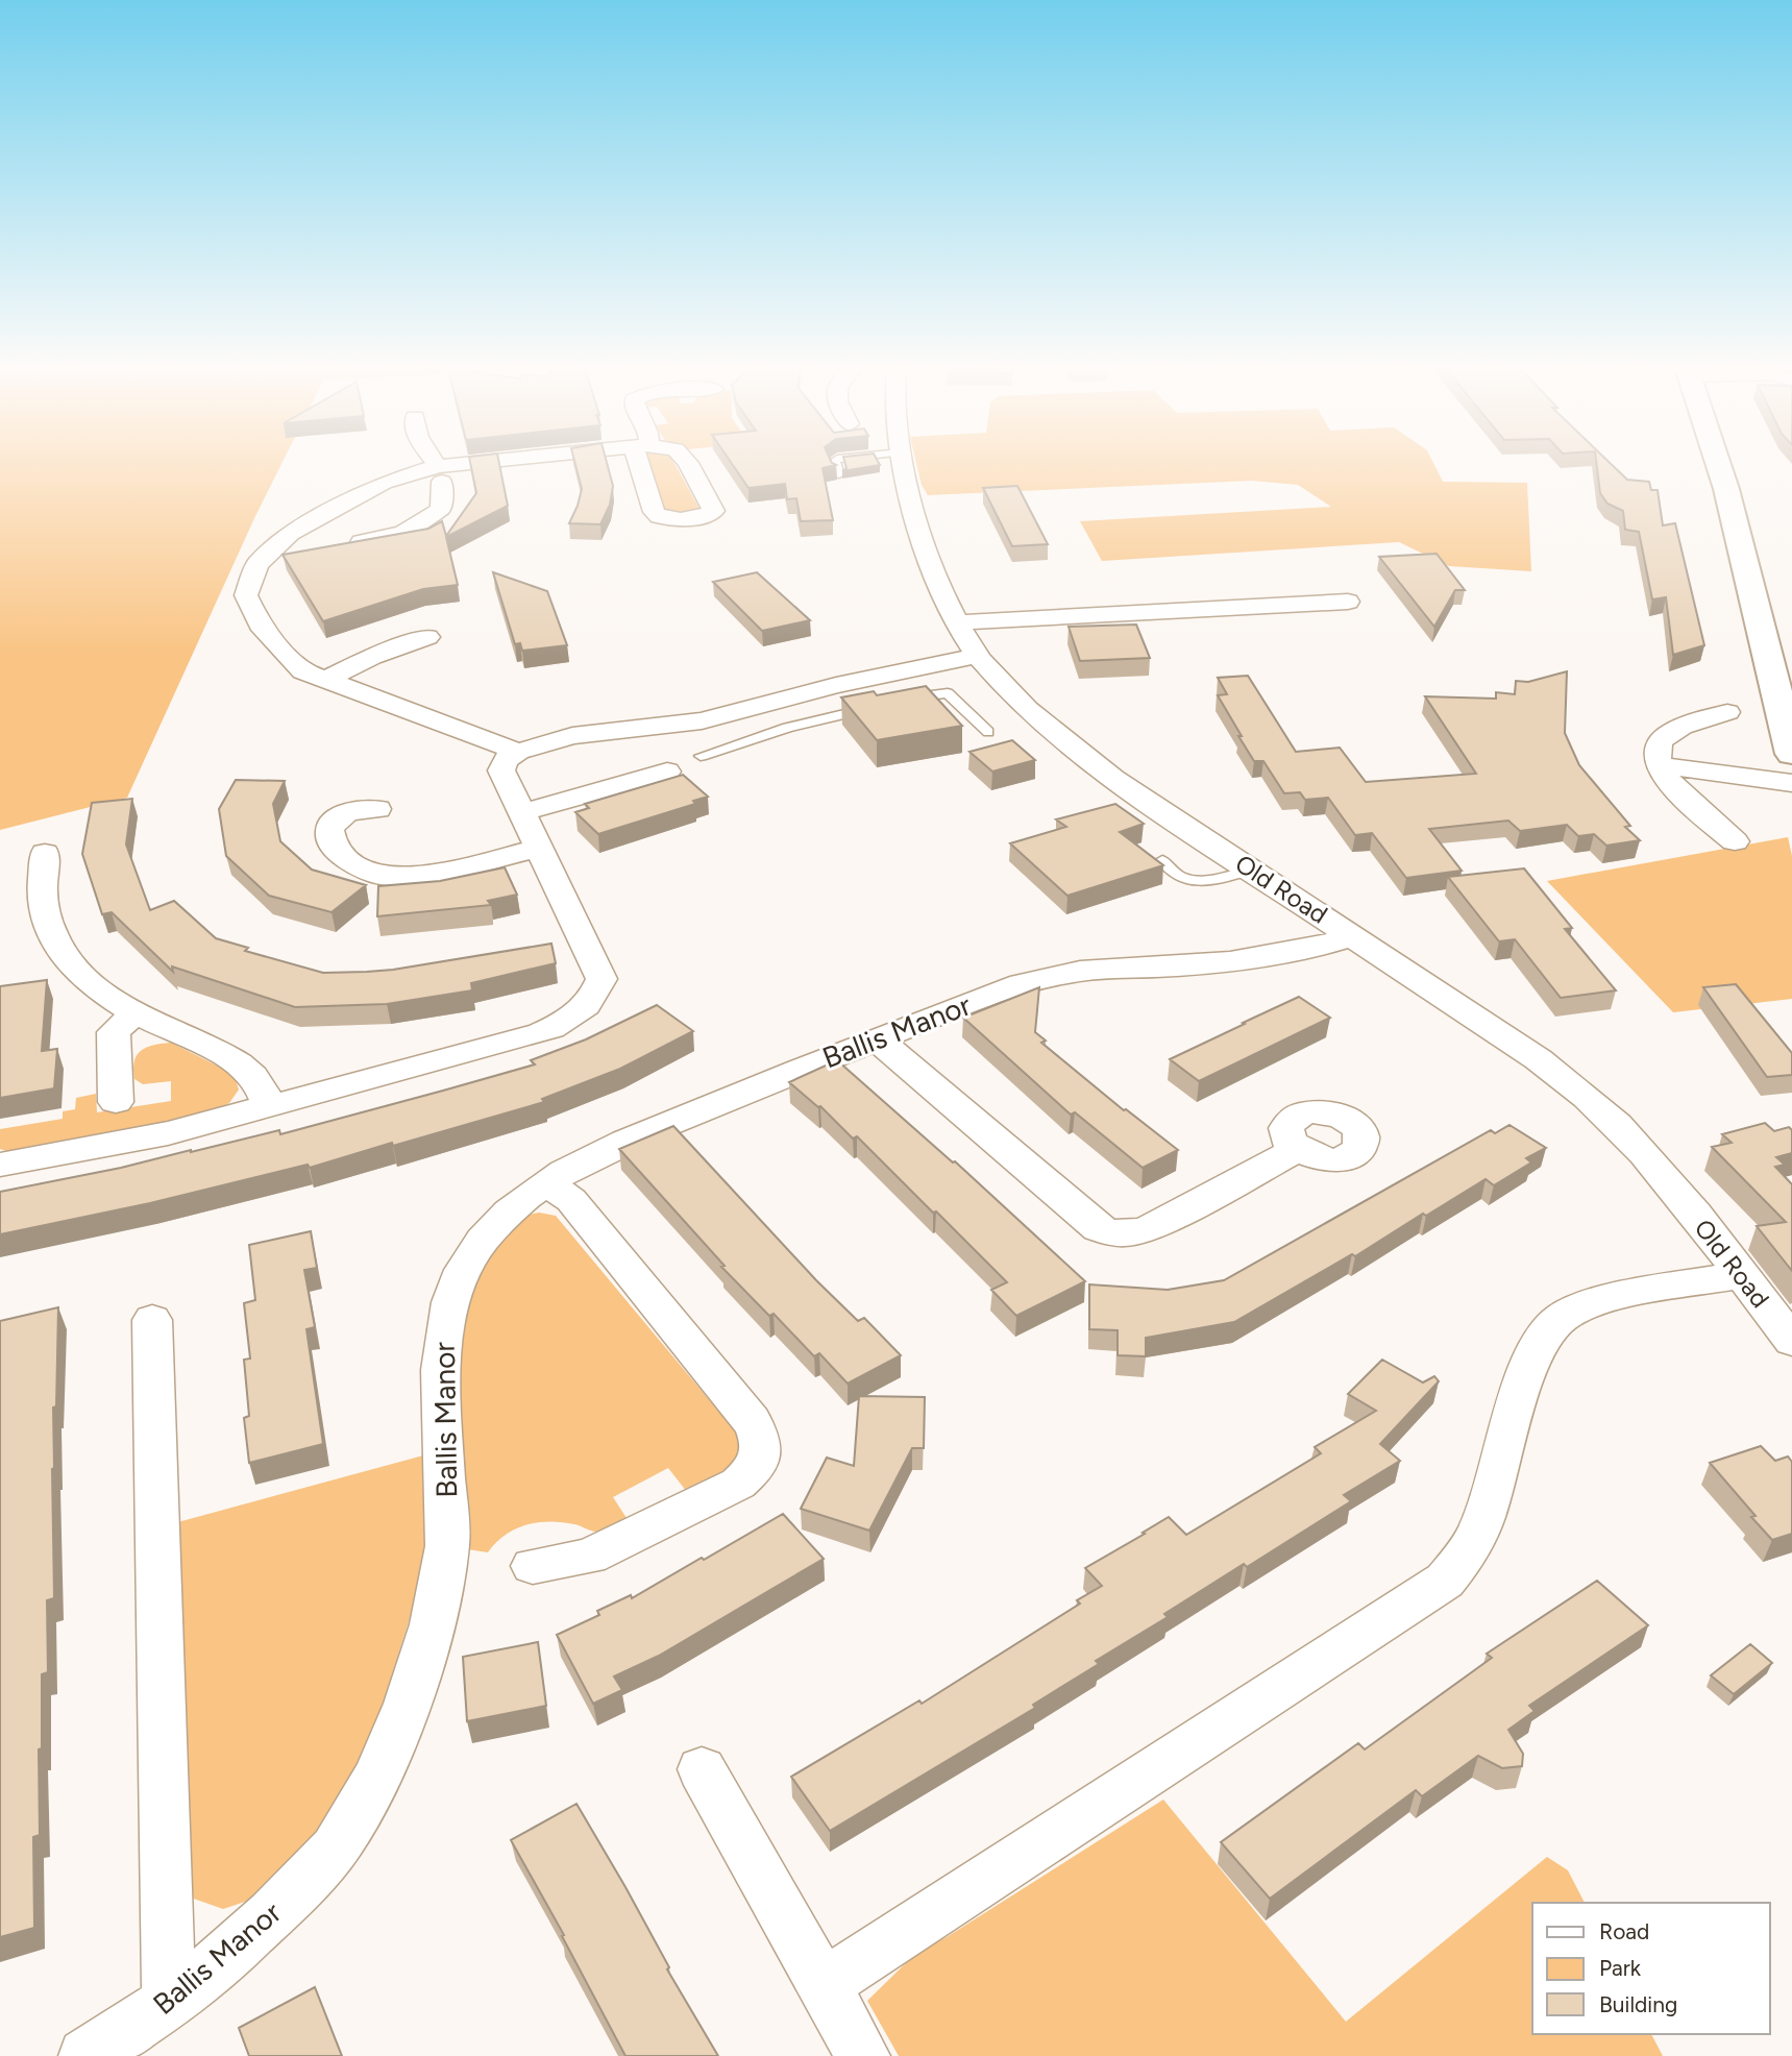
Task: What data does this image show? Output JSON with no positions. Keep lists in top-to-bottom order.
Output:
{
  "streets": {
    "street": ["Old Road", "Ballis Manor"]
  },
  "crossings": [
    ["Old Road", "Ballis Manor"]
  ],
  "legend": ["Road", "Park", "Building"]
}
